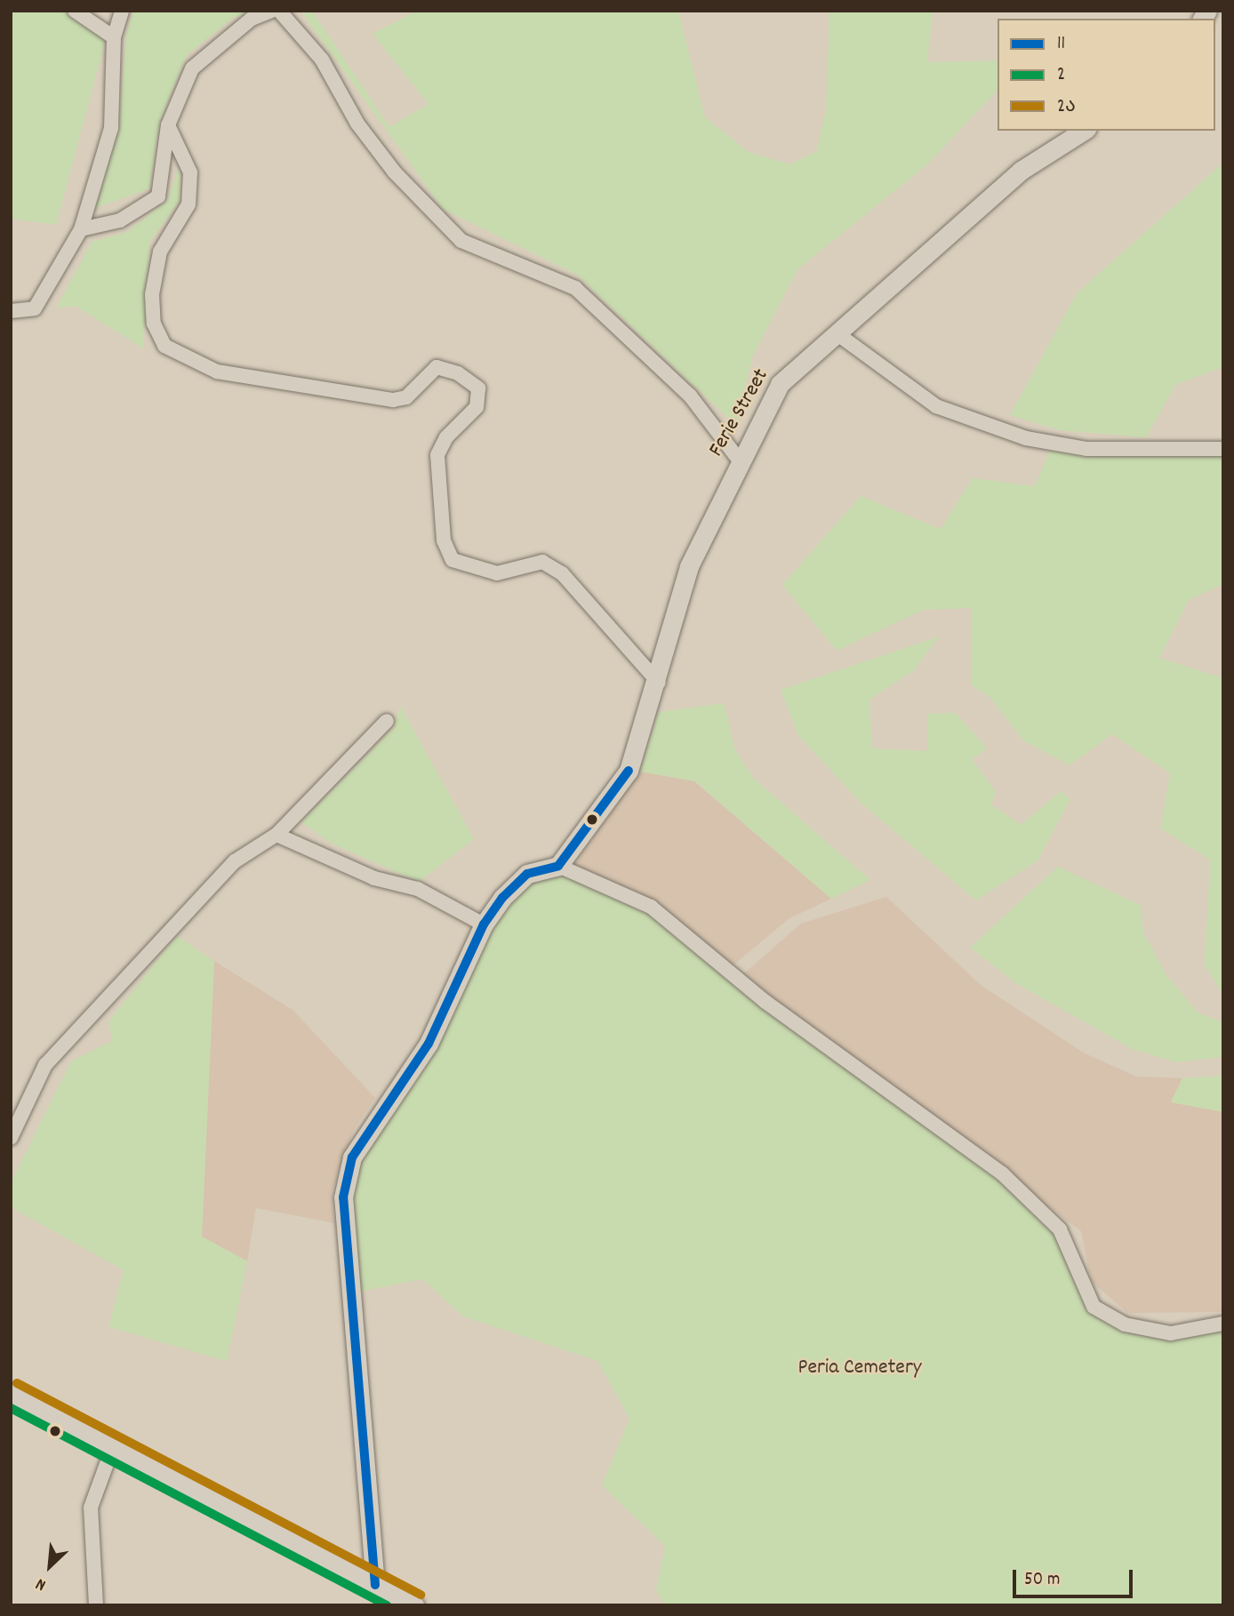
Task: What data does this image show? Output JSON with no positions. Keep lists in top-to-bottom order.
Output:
{
  "streets": {
    "street": ["Ferie Street"]
  },
  "parks": ["Peria Cemetery"],
  "lines": ["transit line 11", "transit line 2ა", "transit line 2"],
  "legend": ["11", "2", "2ა"],
  "scale_bar": "50 m",
  "north": "bottom left"
}
